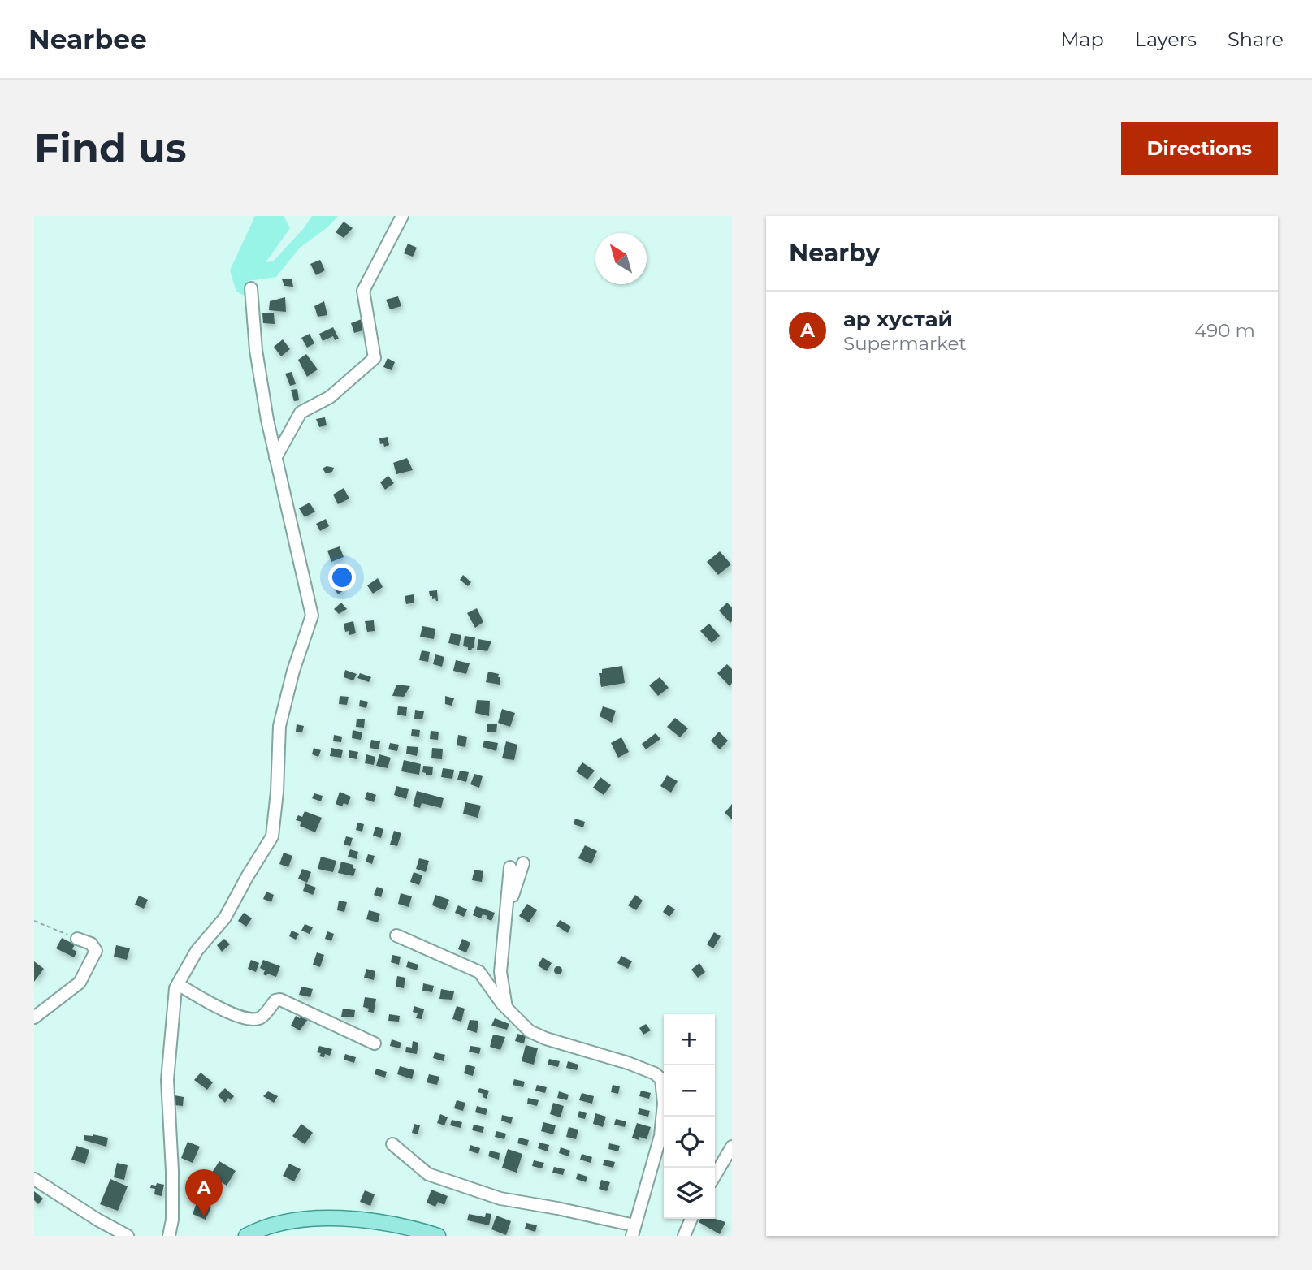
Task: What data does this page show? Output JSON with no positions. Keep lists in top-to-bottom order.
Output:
{
  "north": "top left",
  "page": {
    "header": "Nearbee",
    "nav": ["Map", "Layers", "Share"],
    "buttons": "Directions",
    "title": "Find us",
    "heading": "Nearby",
    "list": [
      {
        "mark": "A",
        "name": "ар хустай",
        "note": "Supermarket",
        "value": "490 m"
      }
    ],
    "map_buttons": ["+", "−"],
    "pins": "A"
  }
}
